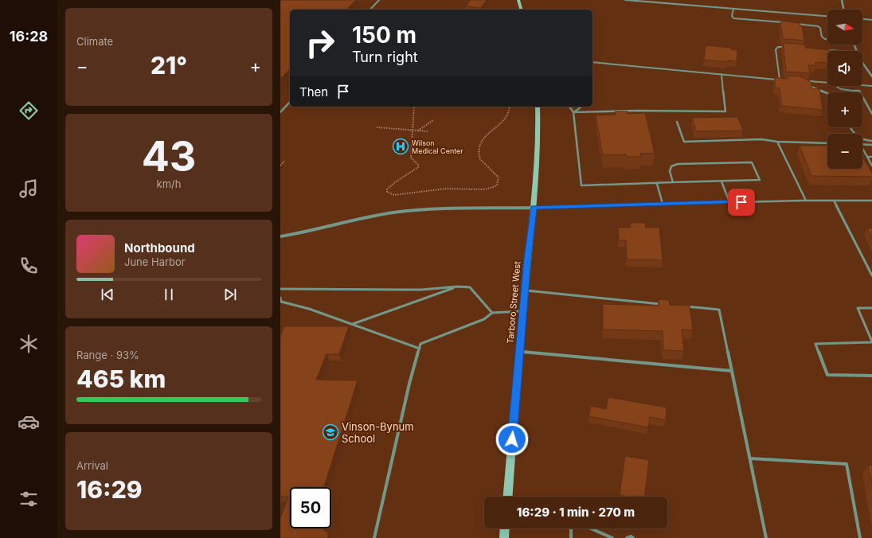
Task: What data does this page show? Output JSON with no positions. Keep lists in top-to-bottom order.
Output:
{
  "streets": {
    "main road": ["Tarboro Street West"]
  },
  "places": {
    "hospital": ["Wilson Medical Center"],
    "school or university": ["Vinson-Bynum School"]
  },
  "north": "right",
  "page": {
    "tabs": "16:28",
    "tile": [
      "Climate",
      ["43", "km/h"],
      ["Range · 93%", "465 km"],
      ["Arrival", "16:29"]
    ],
    "map_buttons": ["+", "−"],
    "turn": ["150 m", "Turn right"],
    "heat": ["−", "21°", "+"],
    "then": "Then",
    "song": ["Northbound", "June Harbor"],
    "limit": "50",
    "trip": "16:29 · 1 min · 270 m"
  }
}
